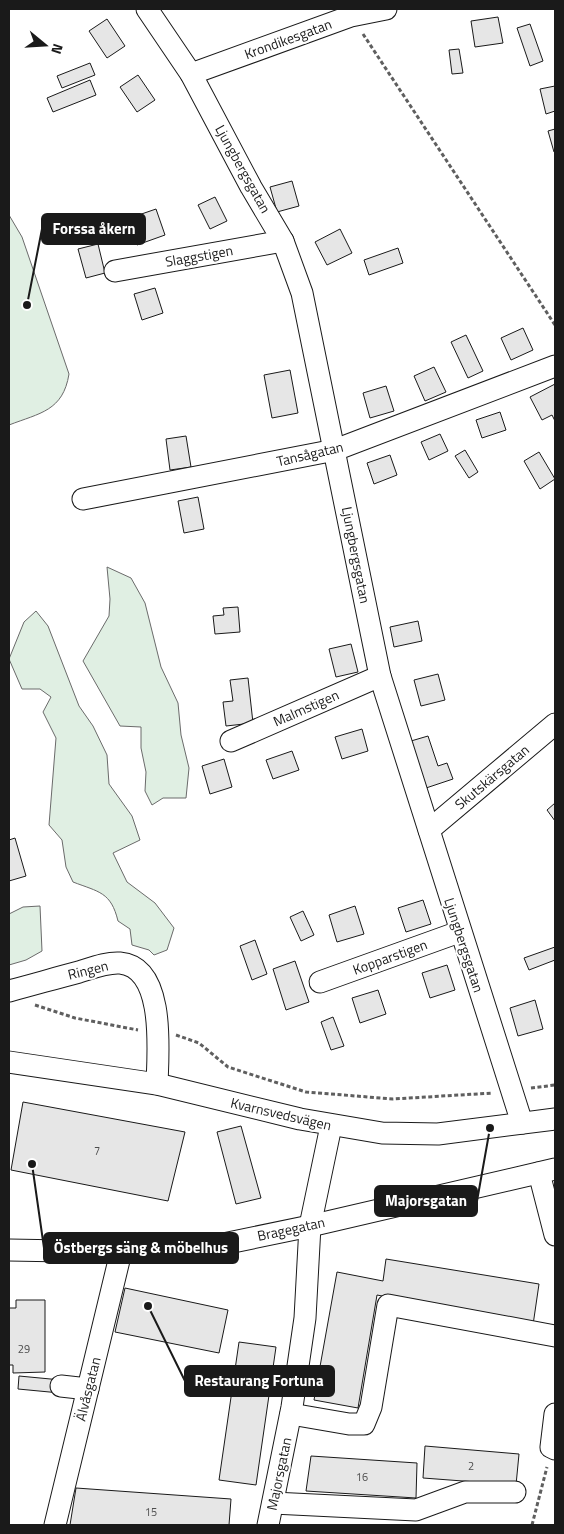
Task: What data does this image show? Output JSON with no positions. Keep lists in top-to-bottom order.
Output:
{
  "streets": {
    "street": [
      "Krondikesgatan",
      "Ljungbergsgatan",
      "Slaggstigen",
      "Tansågatan",
      "Malmstigen",
      "Skutskärsgatan",
      "Kopparstigen",
      "Ringen",
      "Kvarnsvedsvägen",
      "Bragegatan",
      "Älvåsgatan",
      "Majorsgatan"
    ]
  },
  "crossings": [
    ["Krondikesgatan", "Ljungbergsgatan"],
    ["Ljungbergsgatan", "Slaggstigen"],
    ["Ljungbergsgatan", "Tansågatan"],
    ["Ljungbergsgatan", "Malmstigen"],
    ["Ljungbergsgatan", "Skutskärsgatan"],
    ["Ljungbergsgatan", "Kopparstigen"],
    ["Ljungbergsgatan", "Kvarnsvedsvägen"],
    ["Ringen", "Kvarnsvedsvägen"],
    ["Kvarnsvedsvägen", "Majorsgatan"],
    ["Bragegatan", "Älvåsgatan"],
    ["Bragegatan", "Majorsgatan"]
  ],
  "places": [
    "Forssa åkern",
    "Majorsgatan",
    "Östbergs säng & möbelhus",
    "Restaurang Fortuna"
  ],
  "house_numbers": [
    "7",
    "29",
    "2",
    "16",
    "15"
  ],
  "north": "right"
}
